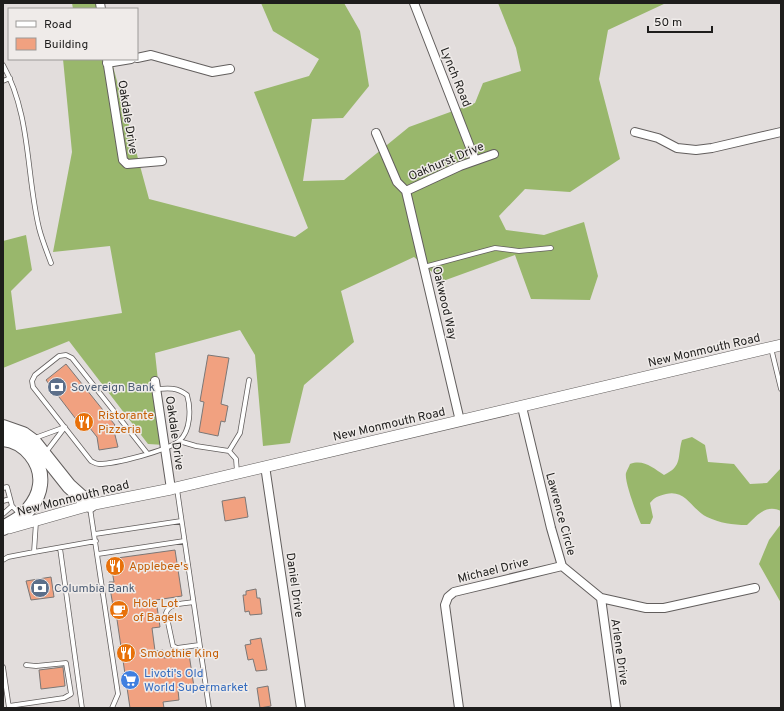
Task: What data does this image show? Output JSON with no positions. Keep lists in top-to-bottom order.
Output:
{
  "streets": {
    "main road": ["New Monmouth Road"],
    "street": [
      "Lynch Road",
      "Oakdale Drive",
      "Oakhurst Drive",
      "Oakwood Way",
      "Lawrence Circle",
      "Michael Drive",
      "Daniel Drive",
      "Arlene Drive"
    ]
  },
  "crossings": [
    ["Lynch Road", "Oakhurst Drive"],
    ["Oakdale Drive", "New Monmouth Road"],
    ["Oakhurst Drive", "Oakwood Way"],
    ["Oakwood Way", "New Monmouth Road"],
    ["New Monmouth Road", "Lawrence Circle"],
    ["New Monmouth Road", "Daniel Drive"],
    ["Lawrence Circle", "Michael Drive"],
    ["Lawrence Circle", "Arlene Drive"]
  ],
  "places": {
    "bank": ["Sovereign Bank", "Columbia Bank"],
    "restaurant": ["Ristorante Pizzeria", "Applebee's", "Smoothie King"],
    "cafe": ["Hole Lot of Bagels"],
    "supermarket": ["Livoti's Old World Supermarket"]
  },
  "legend": ["Road", "Building"],
  "scale_bar": "50 m"
}
